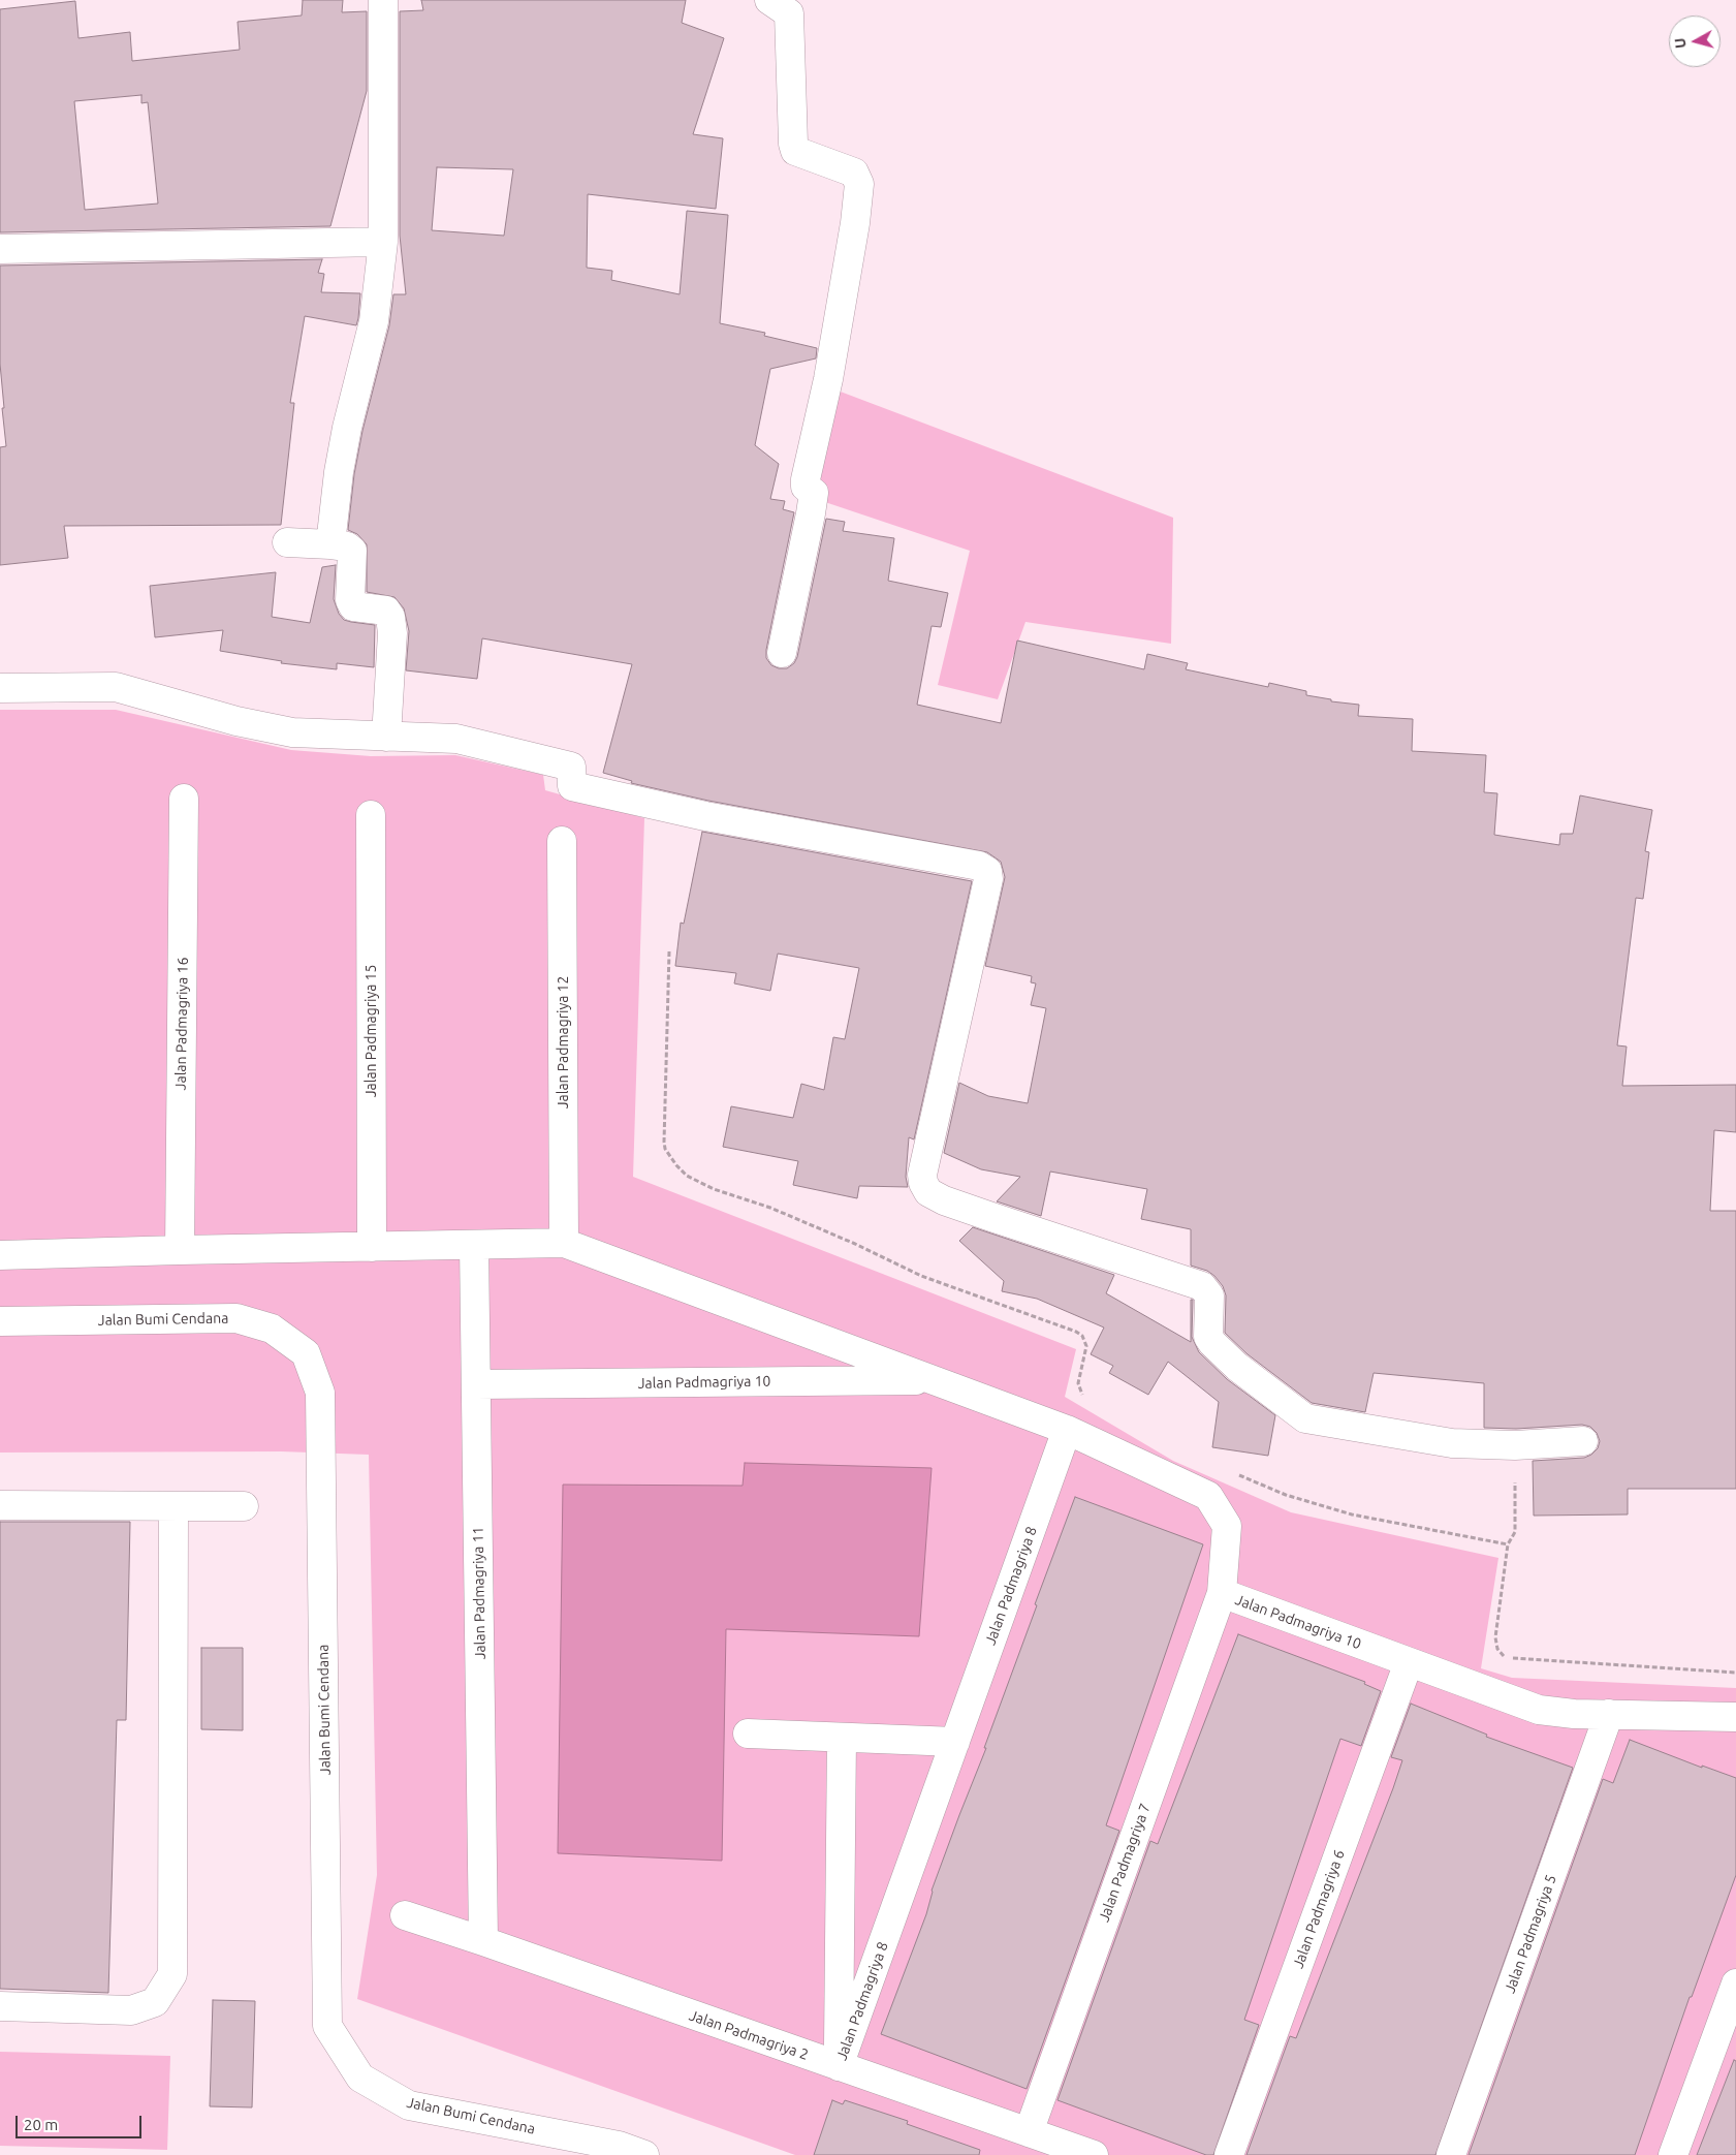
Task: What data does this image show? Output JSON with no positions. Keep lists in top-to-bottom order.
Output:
{
  "streets": {
    "street": [
      "Jalan Padmagriya 16",
      "Jalan Padmagriya 15",
      "Jalan Padmagriya 12",
      "Jalan Bumi Cendana",
      "Jalan Padmagriya 10",
      "Jalan Padmagriya 8",
      "Jalan Padmagriya 11",
      "Jalan Padmagriya 7",
      "Jalan Padmagriya 6",
      "Jalan Padmagriya 5",
      "Jalan Padmagriya 2"
    ]
  },
  "crossings": [
    ["Jalan Padmagriya 12", "Jalan Padmagriya 10"],
    ["Jalan Padmagriya 10", "Jalan Padmagriya 8"],
    ["Jalan Padmagriya 10", "Jalan Padmagriya 11"],
    ["Jalan Padmagriya 10", "Jalan Padmagriya 7"],
    ["Jalan Padmagriya 10", "Jalan Padmagriya 6"],
    ["Jalan Padmagriya 10", "Jalan Padmagriya 5"],
    ["Jalan Padmagriya 8", "Jalan Padmagriya 2"],
    ["Jalan Padmagriya 11", "Jalan Padmagriya 2"],
    ["Jalan Padmagriya 7", "Jalan Padmagriya 2"]
  ],
  "scale_bar": "20 m",
  "north": "left"
}
